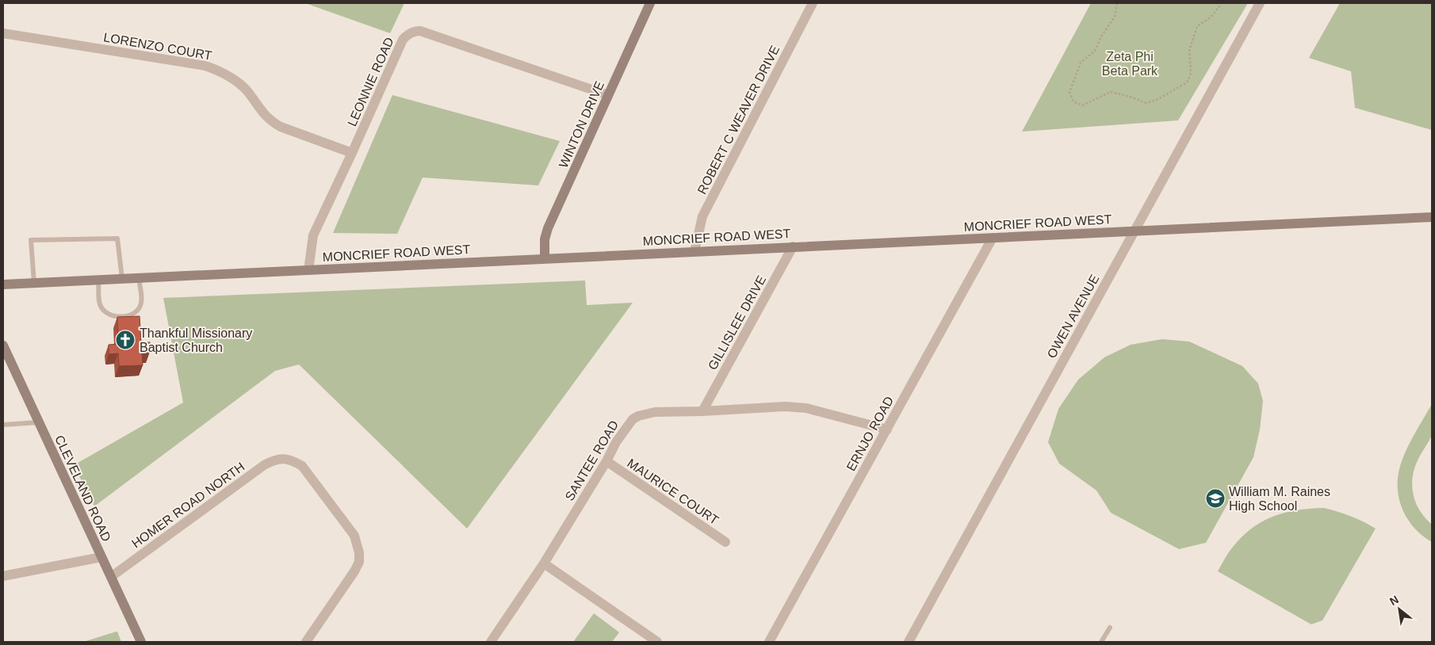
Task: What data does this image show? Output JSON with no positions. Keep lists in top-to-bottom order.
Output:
{
  "streets": {
    "main road": ["WINTON DRIVE", "MONCRIEF ROAD WEST", "CLEVELAND ROAD"],
    "street": [
      "LORENZO COURT",
      "LEONNIE ROAD",
      "ROBERT C WEAVER DRIVE",
      "OWEN AVENUE",
      "GILLISLEE DRIVE",
      "ERNJO ROAD",
      "SANTEE ROAD",
      "MAURICE COURT",
      "HOMER ROAD NORTH"
    ]
  },
  "crossings": [
    ["LORENZO COURT", "LEONNIE ROAD"],
    ["LEONNIE ROAD", "WINTON DRIVE"],
    ["LEONNIE ROAD", "MONCRIEF ROAD WEST"],
    ["ROBERT C WEAVER DRIVE", "MONCRIEF ROAD WEST"],
    ["WINTON DRIVE", "MONCRIEF ROAD WEST"],
    ["MONCRIEF ROAD WEST", "OWEN AVENUE"],
    ["MONCRIEF ROAD WEST", "GILLISLEE DRIVE"],
    ["MONCRIEF ROAD WEST", "ERNJO ROAD"],
    ["GILLISLEE DRIVE", "SANTEE ROAD"],
    ["ERNJO ROAD", "SANTEE ROAD"],
    ["SANTEE ROAD", "MAURICE COURT"],
    ["CLEVELAND ROAD", "HOMER ROAD NORTH"]
  ],
  "parks": ["Zeta Phi Beta Park"],
  "places": {
    "church": ["Thankful Missionary Baptist Church"],
    "school or university": ["William M. Raines High School"]
  },
  "north": "top left"
}
